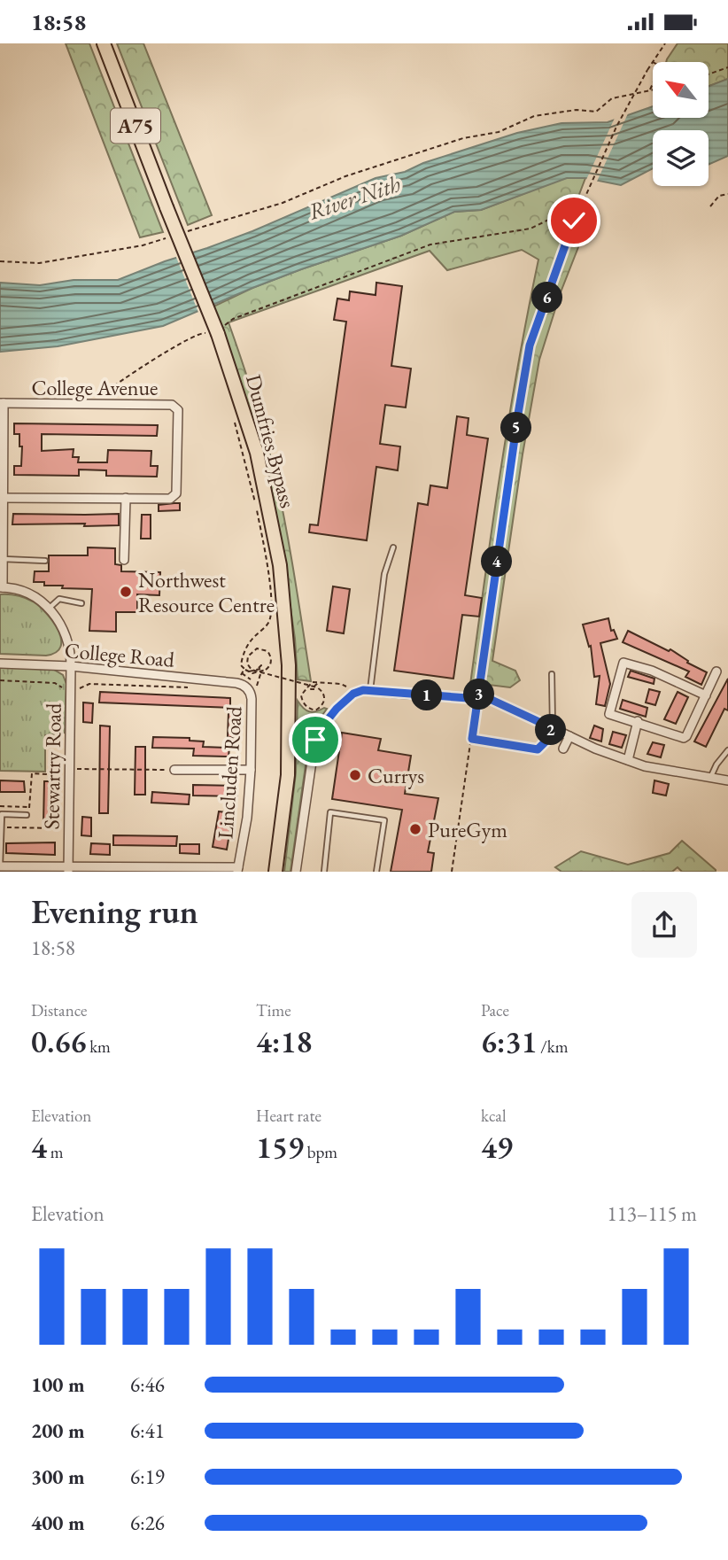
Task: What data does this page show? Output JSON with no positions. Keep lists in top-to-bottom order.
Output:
{
  "streets": {
    "highway": ["A75", "Dumfries Bypass"],
    "street": [
      "College Avenue",
      "College Road",
      "Stewartry Road",
      "Lincluden Road"
    ]
  },
  "crossings": [
    ["College Road", "Stewartry Road"],
    ["College Road", "Lincluden Road"]
  ],
  "water": ["River Nith"],
  "places": ["Northwest Resource Centre", "Currys", "PureGym"],
  "north": "top left",
  "page": {
    "status": "18:58",
    "pins": [
      "6",
      "5",
      "4",
      "3",
      "1",
      "2"
    ],
    "heading": ["Evening run", "18:58"],
    "stats": [
      ["Distance", "0.66 km"],
      ["Time", "4:18"],
      ["Pace", "6:31 /km"],
      ["Elevation", "4 m"],
      ["Heart rate", "159 bpm"],
      ["kcal", "49"]
    ],
    "chart": ["Elevation", "113–115 m"],
    "list": [
      {
        "name": "100 m",
        "note": "6:46"
      },
      {
        "name": "200 m",
        "note": "6:41"
      },
      {
        "name": "300 m",
        "note": "6:19"
      },
      {
        "name": "400 m",
        "note": "6:26"
      }
    ]
  }
}
